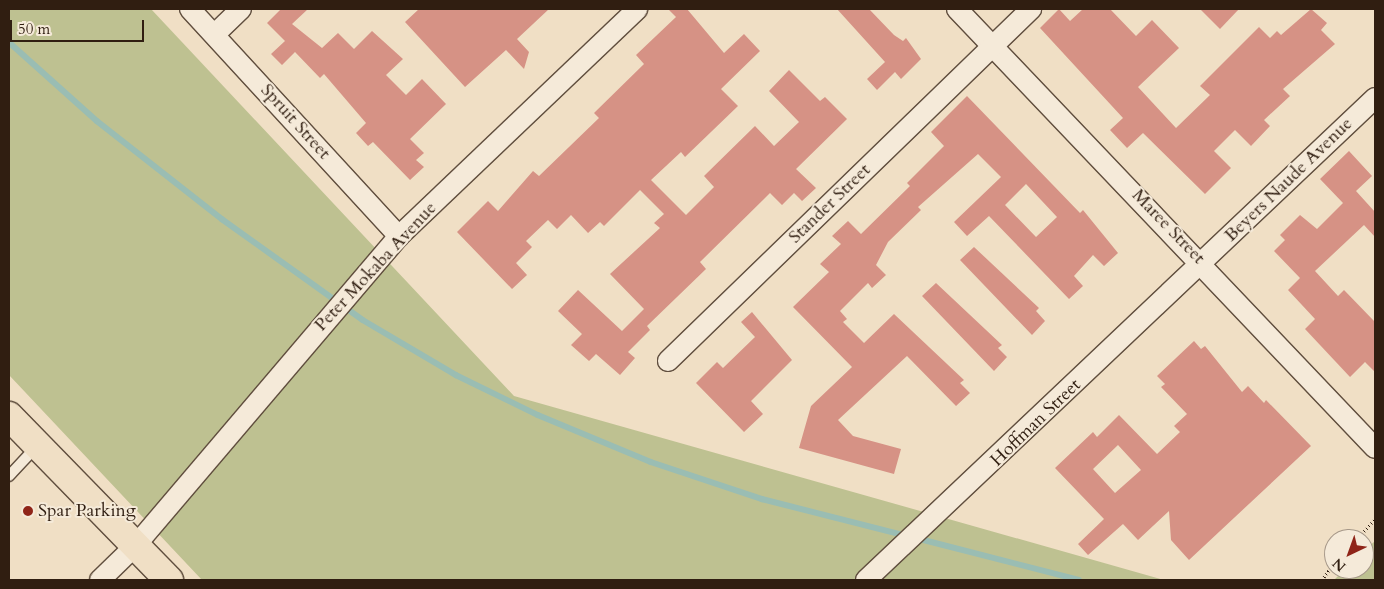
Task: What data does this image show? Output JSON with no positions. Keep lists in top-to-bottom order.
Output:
{
  "streets": {
    "street": [
      "Spruit Street",
      "Beyers Naude Avenue",
      "Stander Street",
      "Maree Street",
      "Peter Mokaba Avenue",
      "Hoffman Street"
    ]
  },
  "crossings": [
    ["Spruit Street", "Peter Mokaba Avenue"],
    ["Beyers Naude Avenue", "Maree Street"],
    ["Beyers Naude Avenue", "Hoffman Street"],
    ["Stander Street", "Maree Street"],
    ["Maree Street", "Hoffman Street"]
  ],
  "places": ["Spar Parking"],
  "scale_bar": "50 m",
  "north": "bottom left"
}
